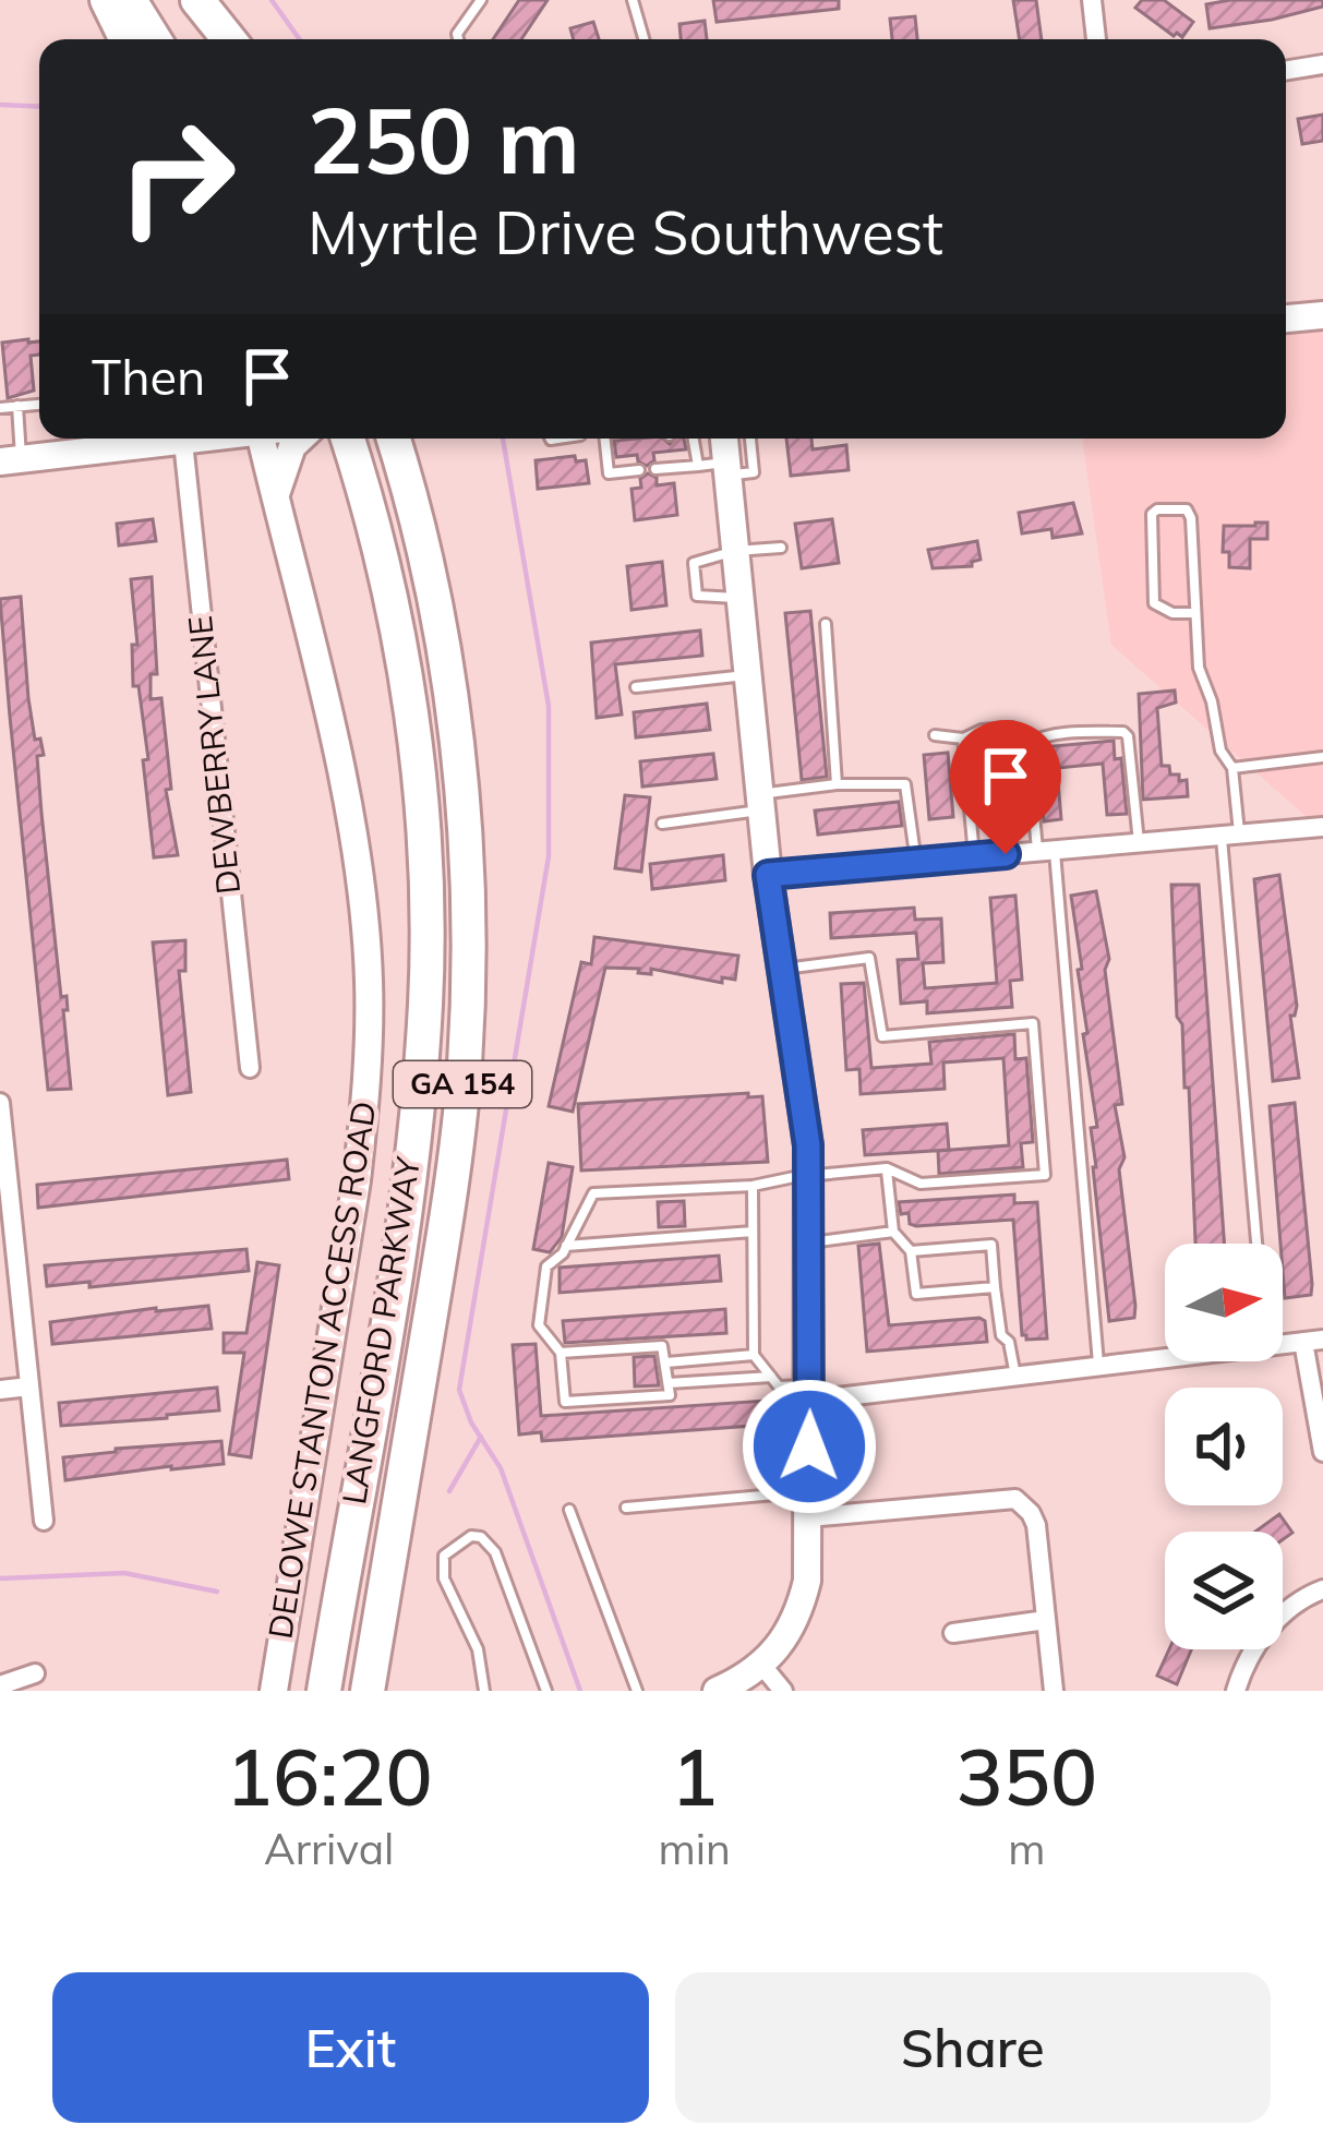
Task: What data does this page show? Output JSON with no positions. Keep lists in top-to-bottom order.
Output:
{
  "streets": {
    "highway": ["GA 154", "LANGFORD PARKWAY"],
    "street": ["DEWBERRY LANE", "DELOWE STANTON ACCESS ROAD"]
  },
  "north": "right",
  "page": {
    "turn": ["250 m", "Myrtle Drive Southwest"],
    "then": "Then",
    "eta": [
      "16:20",
      "Arrival",
      "1",
      "min",
      "350",
      "m"
    ],
    "buttons": ["Exit", "Share"]
  }
}
